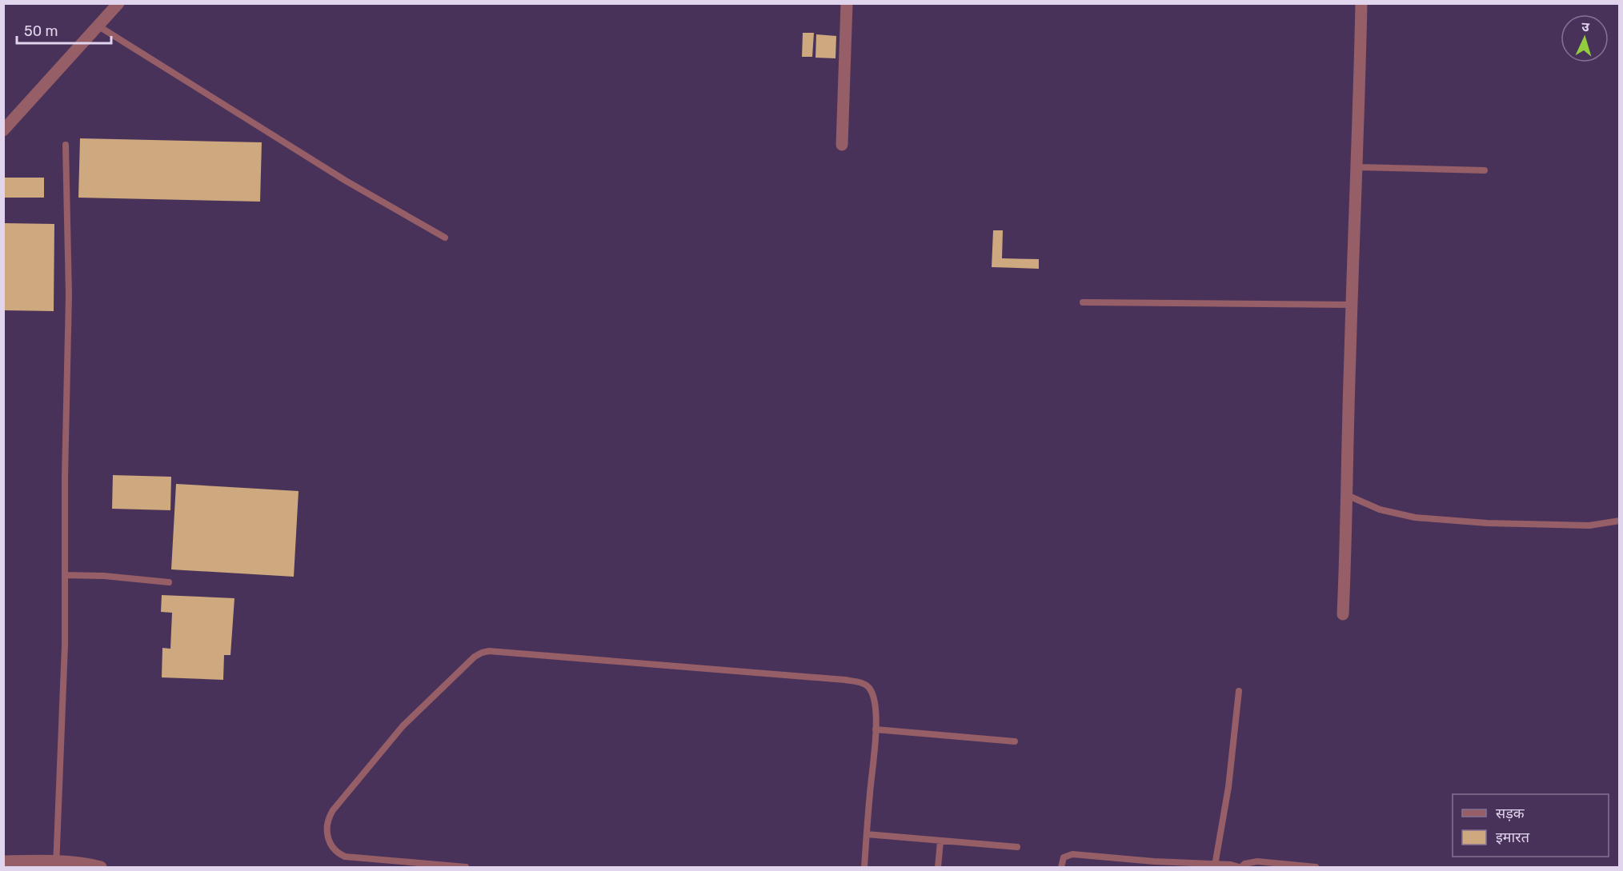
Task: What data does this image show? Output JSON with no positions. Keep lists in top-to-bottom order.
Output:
{
  "legend": ["सड़क", "इमारत"],
  "scale_bar": "50 m",
  "north": "top"
}
